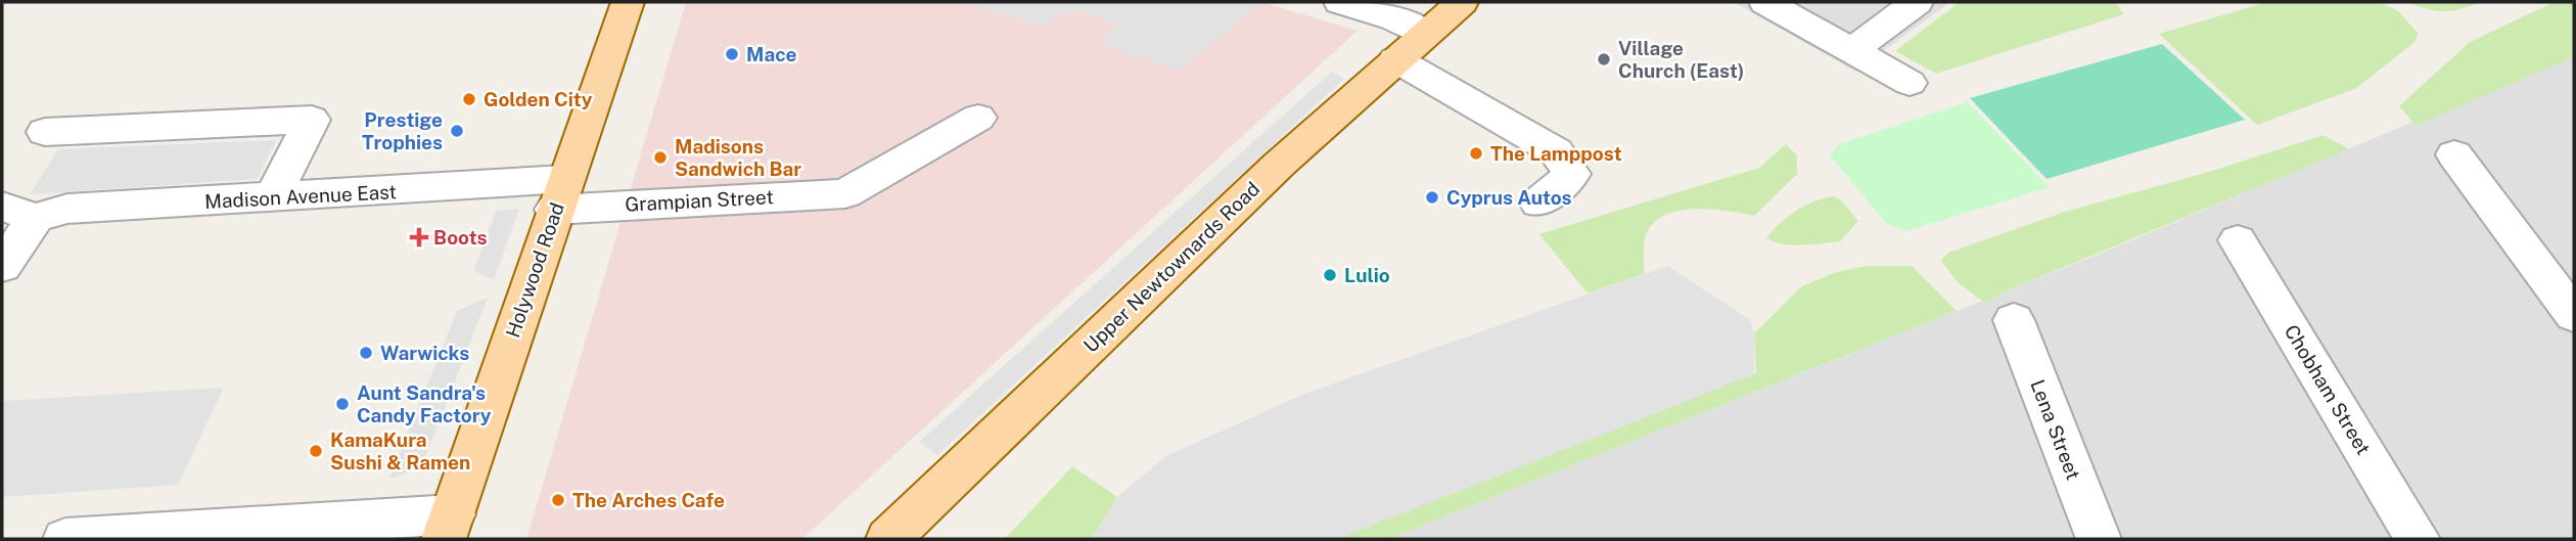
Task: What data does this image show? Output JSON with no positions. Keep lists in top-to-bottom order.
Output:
{
  "streets": {
    "main road": ["Upper Newtownards Road", "Holywood Road"],
    "street": [
      "Madison Avenue East",
      "Grampian Street",
      "Chobham Street",
      "Lena Street"
    ]
  },
  "crossings": [
    ["Madison Avenue East", "Grampian Street"],
    ["Madison Avenue East", "Holywood Road"],
    ["Grampian Street", "Holywood Road"]
  ],
  "places": {
    "other": [
      "Mace",
      "Village Church (East)",
      "Golden City",
      "Prestige Trophies",
      "The Lamppost",
      "Madisons Sandwich Bar",
      "Cyprus Autos",
      "Lulio",
      "Warwicks",
      "Aunt Sandra's Candy Factory",
      "KamaKura Sushi & Ramen",
      "The Arches Cafe"
    ],
    "health": ["Boots"]
  }
}
